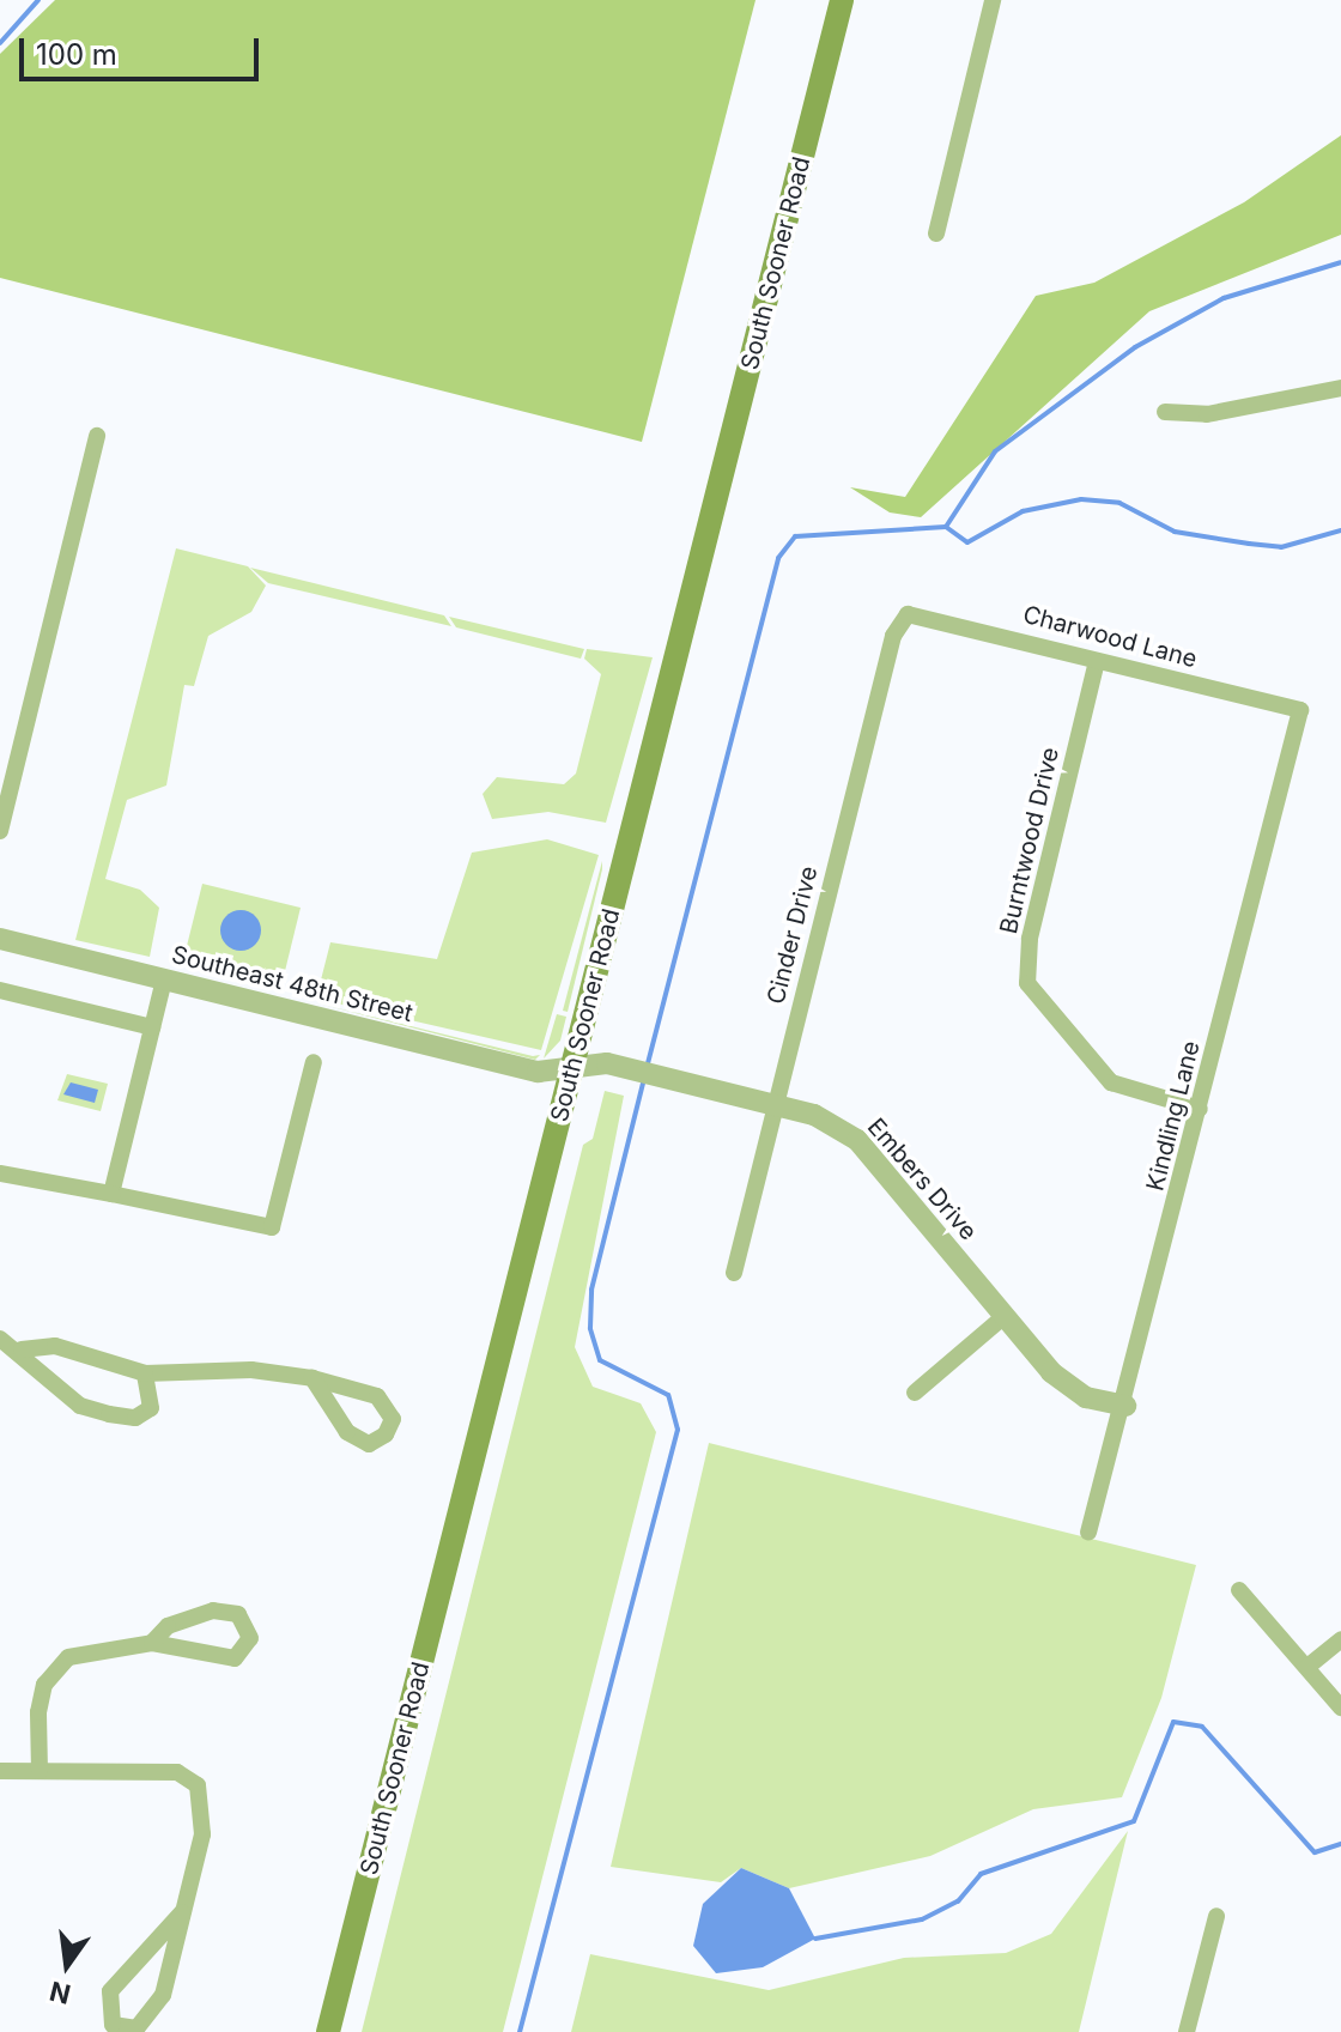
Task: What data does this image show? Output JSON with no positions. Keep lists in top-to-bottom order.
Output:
{
  "streets": {
    "main road": ["South Sooner Road"],
    "street": [
      "Charwood Lane",
      "Burntwood Drive",
      "Cinder Drive",
      "Southeast 48th Street",
      "Kindling Lane",
      "Embers Drive"
    ]
  },
  "crossings": [
    ["South Sooner Road", "Southeast 48th Street"],
    ["South Sooner Road", "Embers Drive"],
    ["Charwood Lane", "Burntwood Drive"],
    ["Charwood Lane", "Cinder Drive"],
    ["Charwood Lane", "Kindling Lane"],
    ["Burntwood Drive", "Kindling Lane"],
    ["Cinder Drive", "Embers Drive"],
    ["Southeast 48th Street", "Embers Drive"],
    ["Kindling Lane", "Embers Drive"]
  ],
  "scale_bar": "100 m",
  "north": "bottom"
}
